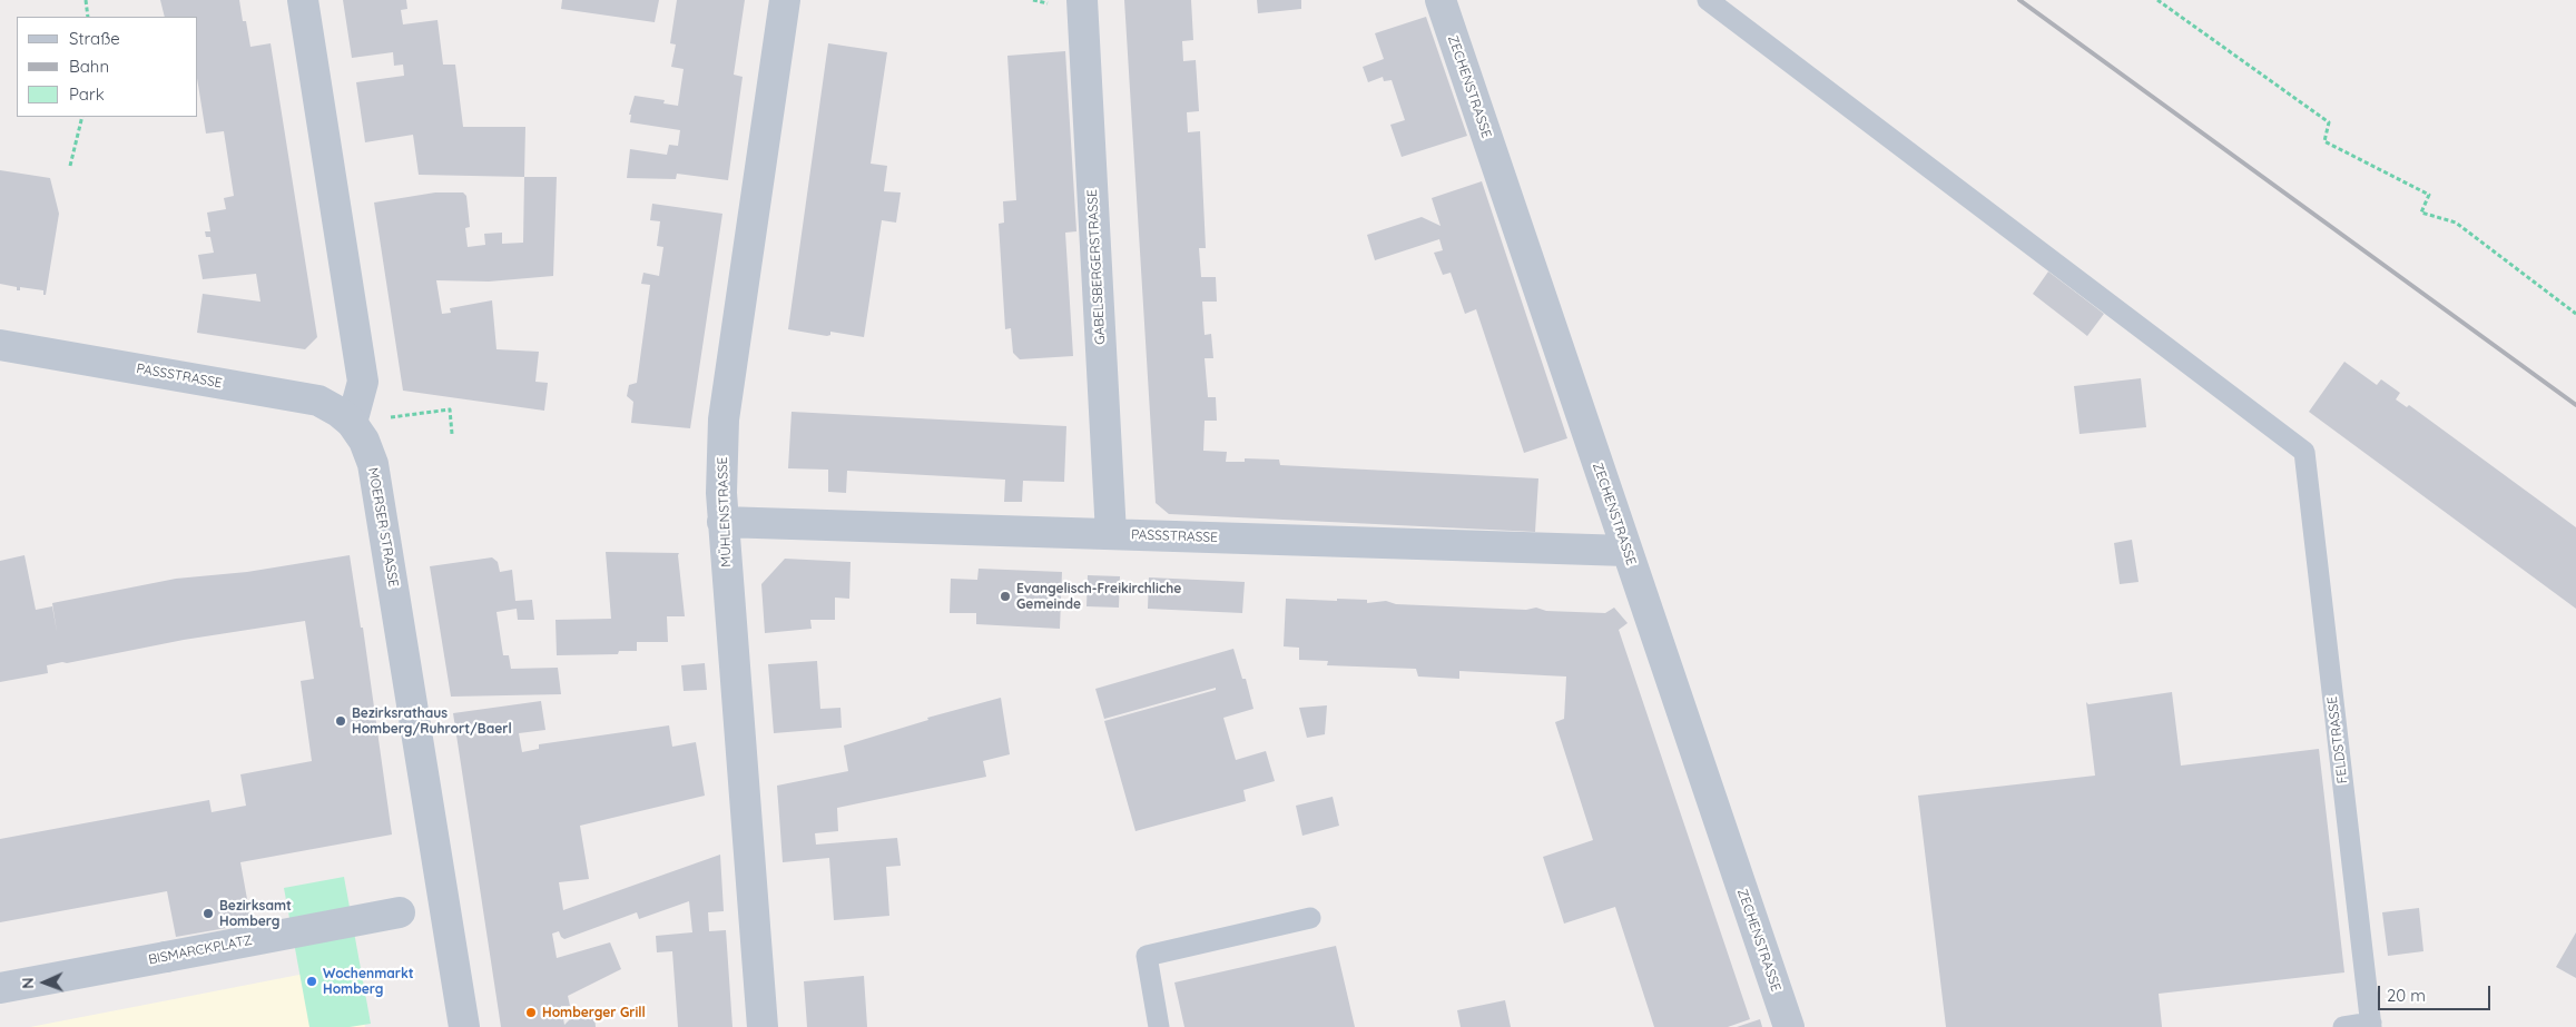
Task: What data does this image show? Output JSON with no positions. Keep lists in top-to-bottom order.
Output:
{
  "streets": {
    "street": [
      "ZECHENSTRASSE",
      "GABELSBERGERSTRASSE",
      "PASSSTRASSE",
      "MÜHLENSTRASSE",
      "MOERSER STRASSE",
      "BISMARCKPLATZ"
    ],
    "lane": ["FELDSTRASSE"]
  },
  "crossings": [
    ["ZECHENSTRASSE", "PASSSTRASSE"],
    ["GABELSBERGERSTRASSE", "PASSSTRASSE"],
    ["PASSSTRASSE", "MÜHLENSTRASSE"],
    ["PASSSTRASSE", "MOERSER STRASSE"]
  ],
  "places": [
    "Evangelisch-Freikirchliche Gemeinde",
    "Bezirksrathaus Homberg/Ruhrort/Baerl",
    "Bezirksamt Homberg",
    "Wochenmarkt Homberg",
    "Homberger Grill"
  ],
  "legend": ["Straße", "Bahn", "Park"],
  "scale_bar": "20 m",
  "north": "left"
}
